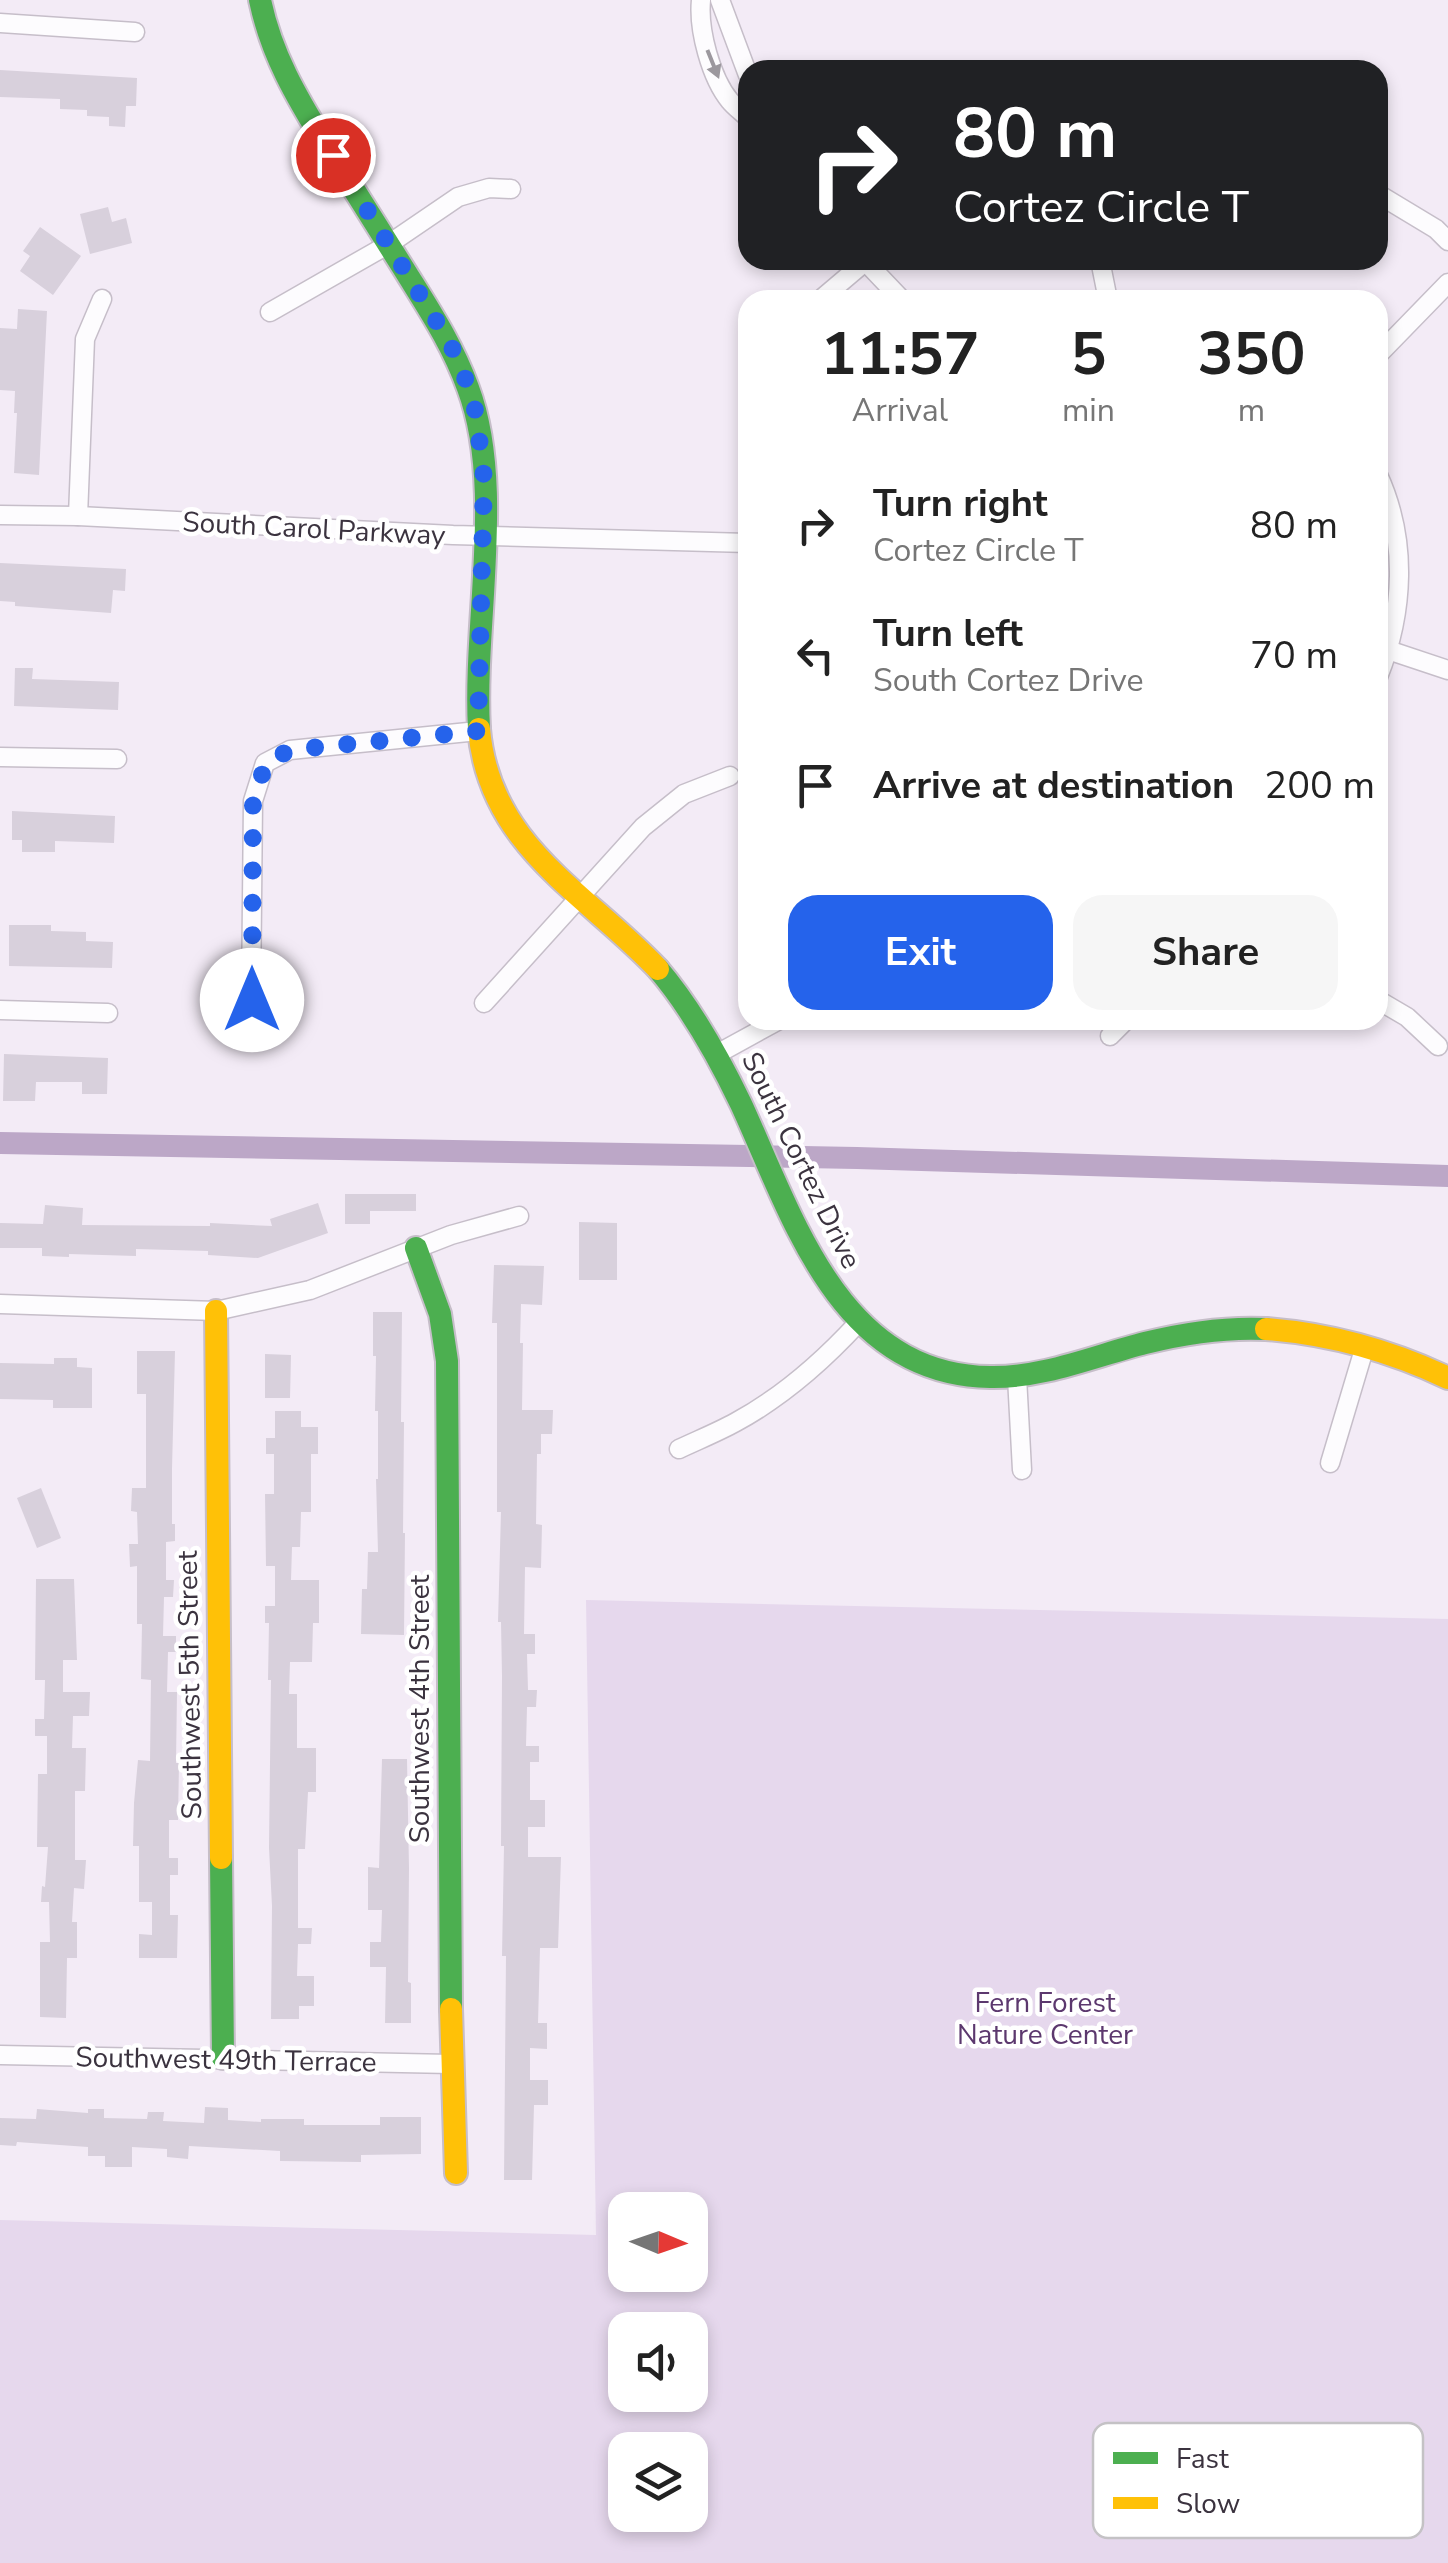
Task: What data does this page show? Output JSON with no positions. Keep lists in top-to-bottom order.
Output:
{
  "streets": {
    "street": [
      "South Carol Parkway",
      "South Cortez Drive",
      "Southwest 5th Street",
      "Southwest 4th Street",
      "Southwest 49th Terrace"
    ]
  },
  "crossings": [
    ["South Carol Parkway", "South Cortez Drive"],
    ["Southwest 5th Street", "Southwest 49th Terrace"],
    ["Southwest 4th Street", "Southwest 49th Terrace"]
  ],
  "parks": ["Fern Forest Nature Center"],
  "legend": ["Fast", "Slow"],
  "north": "right",
  "page": {
    "turn": ["80 m", "Cortez Circle T"],
    "eta": [
      "11:57",
      "Arrival",
      "5",
      "min",
      "350",
      "m"
    ],
    "list": [
      {
        "name": "Turn right",
        "note": "Cortez Circle T",
        "value": "80 m"
      },
      {
        "name": "Turn left",
        "note": "South Cortez Drive",
        "value": "70 m"
      },
      {
        "name": "Arrive at destination",
        "value": "200 m"
      }
    ],
    "buttons": ["Exit", "Share"]
  }
}
